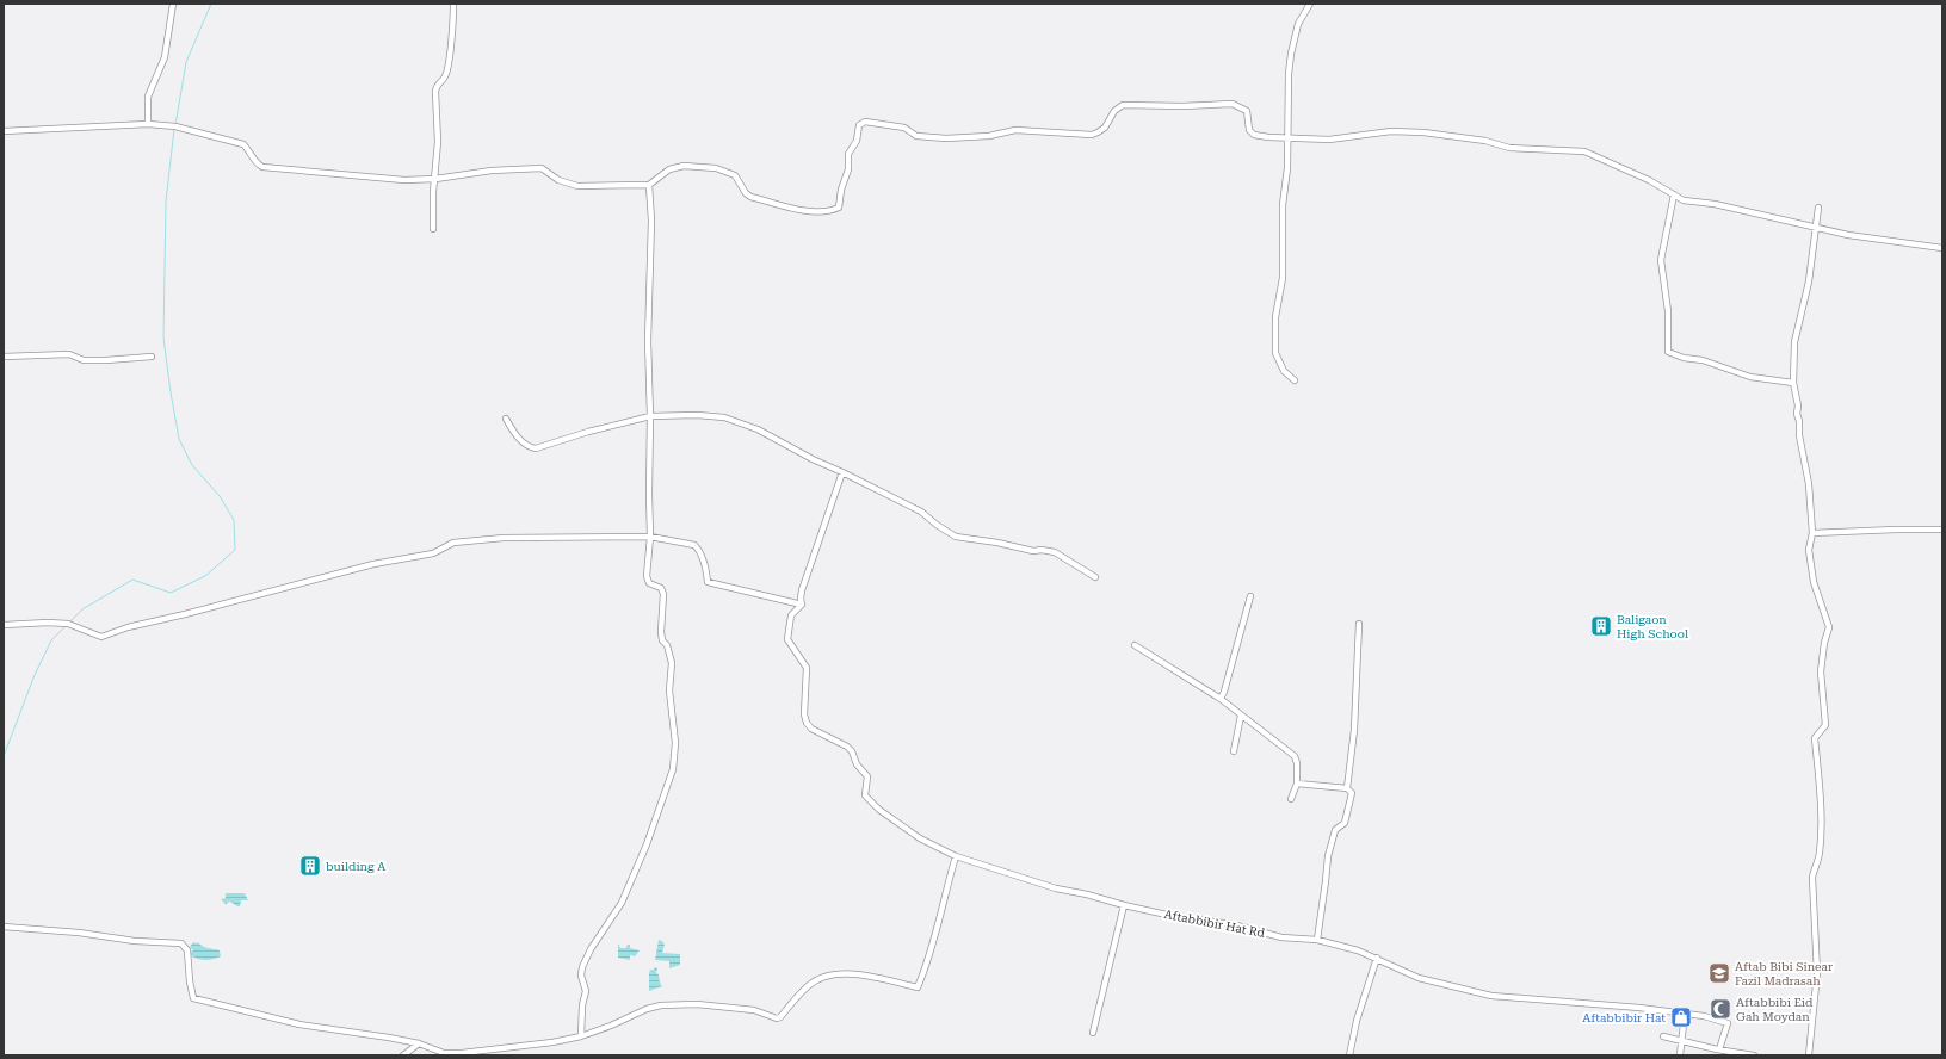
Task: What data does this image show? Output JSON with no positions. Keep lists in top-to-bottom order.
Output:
{
  "streets": {
    "street": ["Aftabbibir Hat Rd"]
  },
  "places": {
    "building": ["Baligaon High School", "building A"],
    "school or university": ["Aftab Bibi Sinear Fazil Madrasah"],
    "mosque": ["Aftabbibi Eid Gah Moydan"],
    "shop": ["Aftabbibir Hat"]
  }
}
